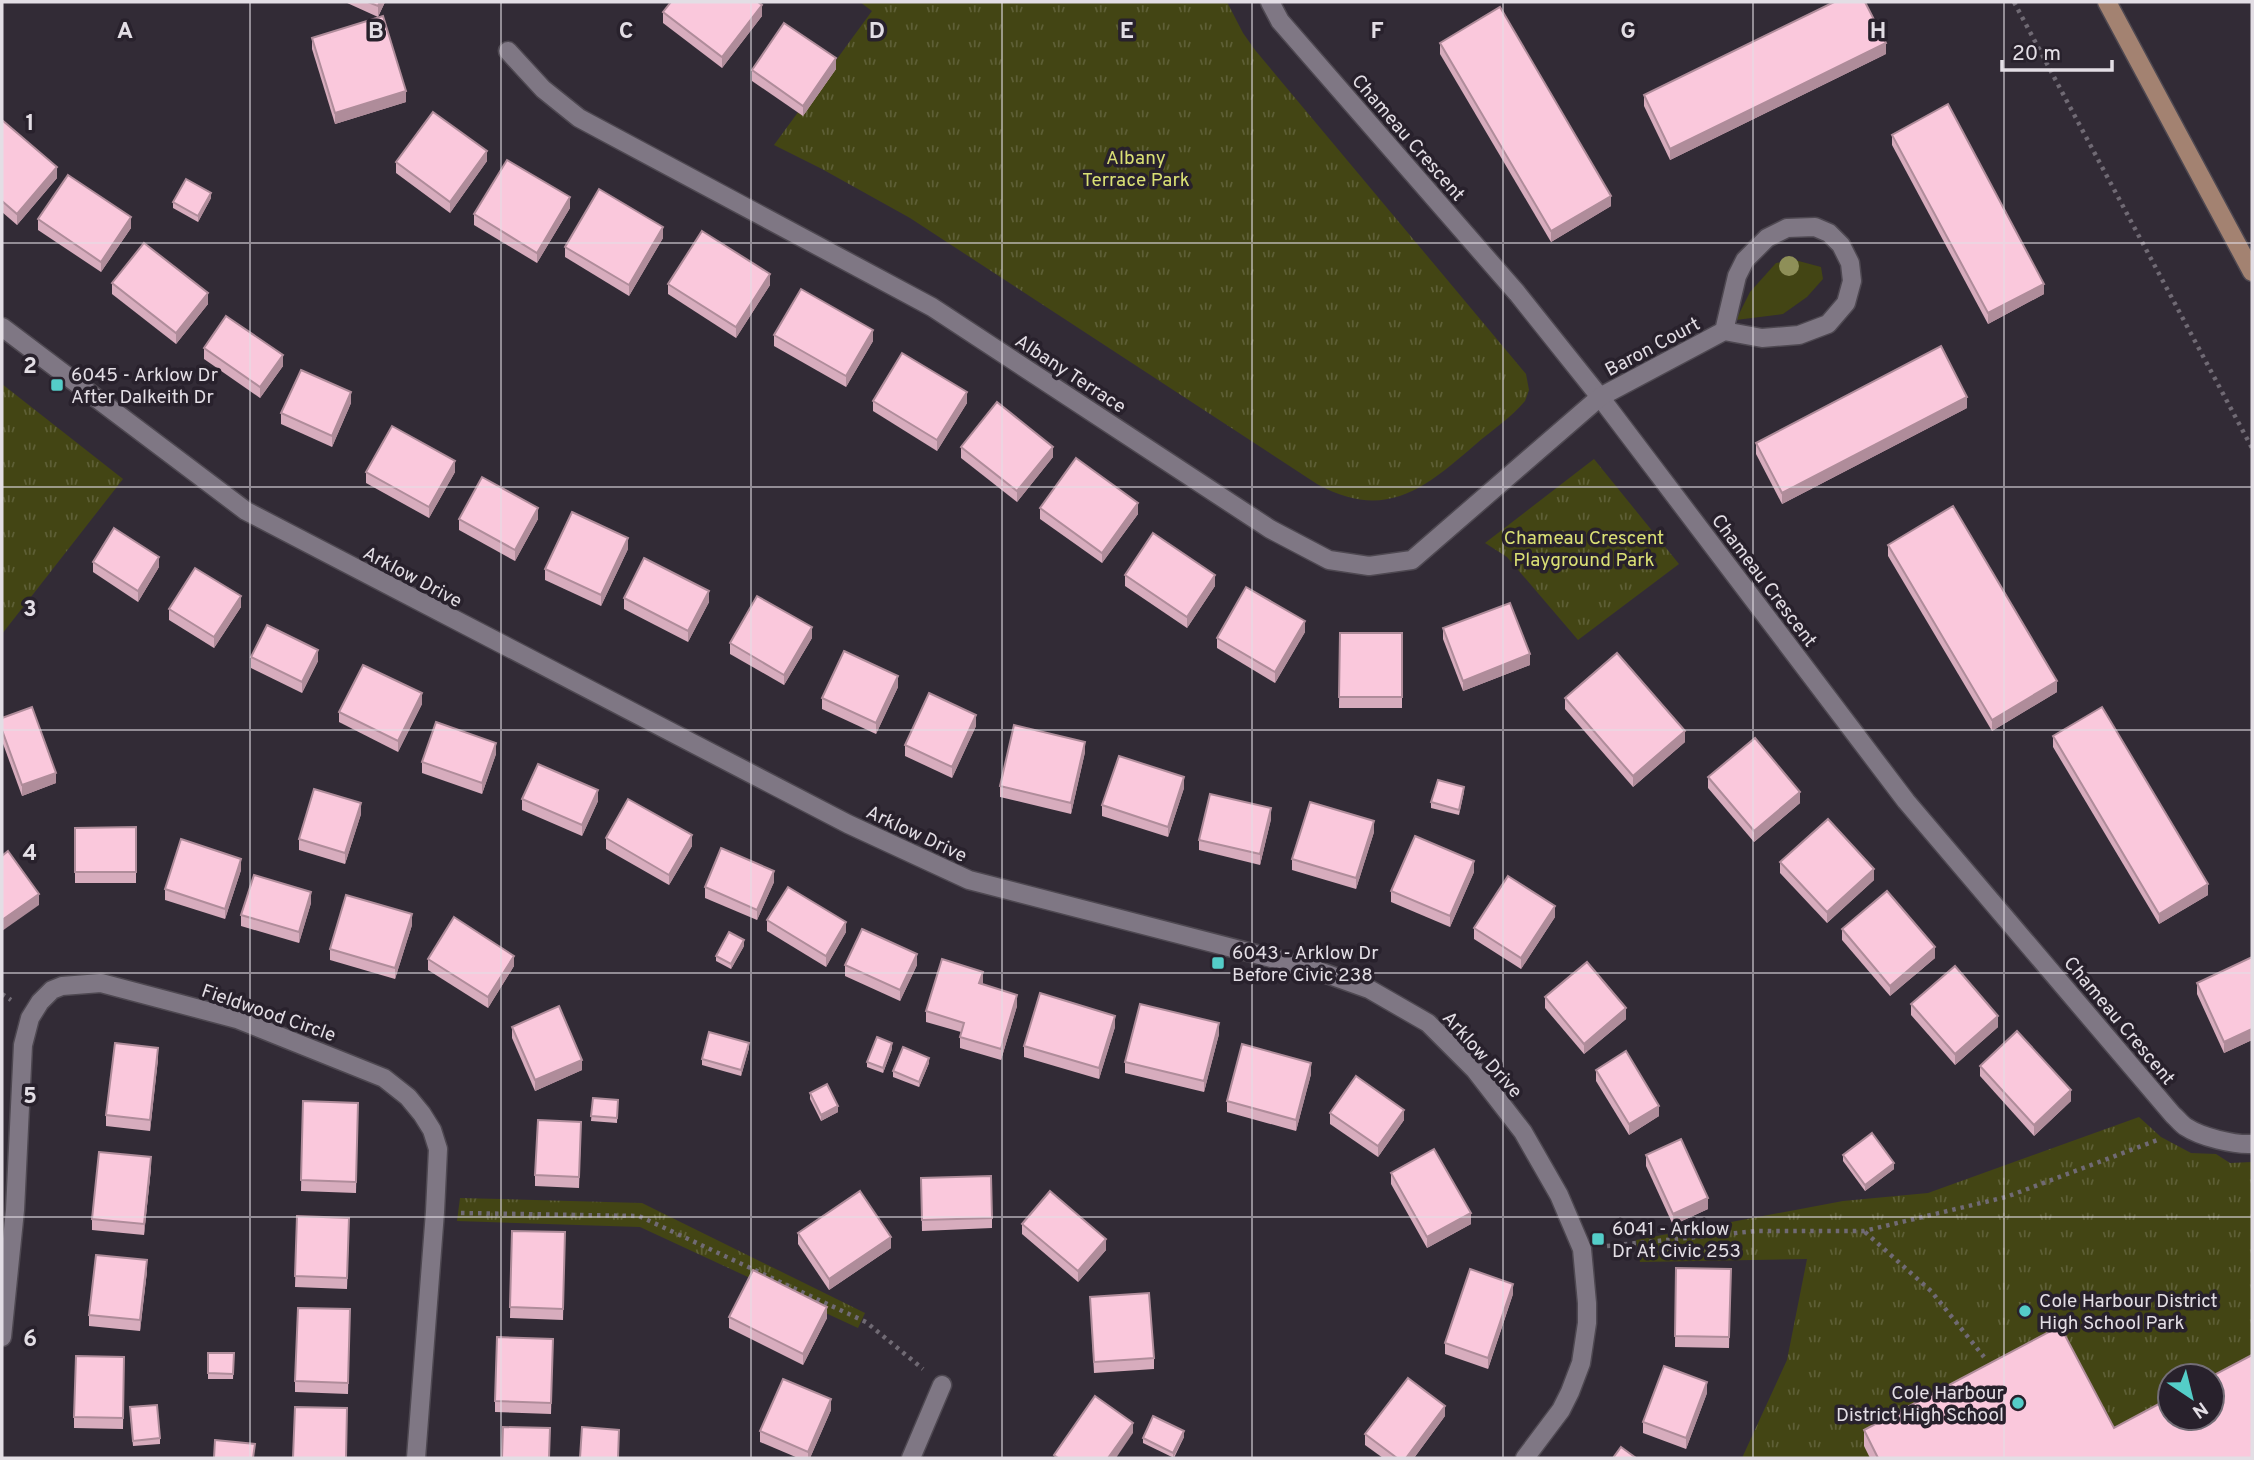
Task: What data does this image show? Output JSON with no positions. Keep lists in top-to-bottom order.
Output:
{
  "streets": {
    "street": [
      "Chameau Crescent",
      "Baron Court",
      "Albany Terrace",
      "Arklow Drive",
      "Fieldwood Circle"
    ]
  },
  "crossings": [
    ["Chameau Crescent", "Baron Court"],
    ["Chameau Crescent", "Albany Terrace"],
    ["Baron Court", "Albany Terrace"]
  ],
  "parks": ["Albany Terrace Park", "Chameau Crescent Playground Park"],
  "places": {
    "transit": ["6045 - Arklow Dr After Dalkeith Dr", "6043 - Arklow Dr Before Civic 238", "6041 - Arklow Dr At Civic 253"],
    "other": ["Cole Harbour District High School Park", "Cole Harbour District High School"]
  },
  "scale_bar": "20 m",
  "north": "bottom right",
  "grid": {
    "columns": [
      "A",
      "B",
      "C",
      "D",
      "E",
      "F",
      "G",
      "H"
    ],
    "rows": [
      "1",
      "2",
      "3",
      "4",
      "5",
      "6"
    ]
  }
}
